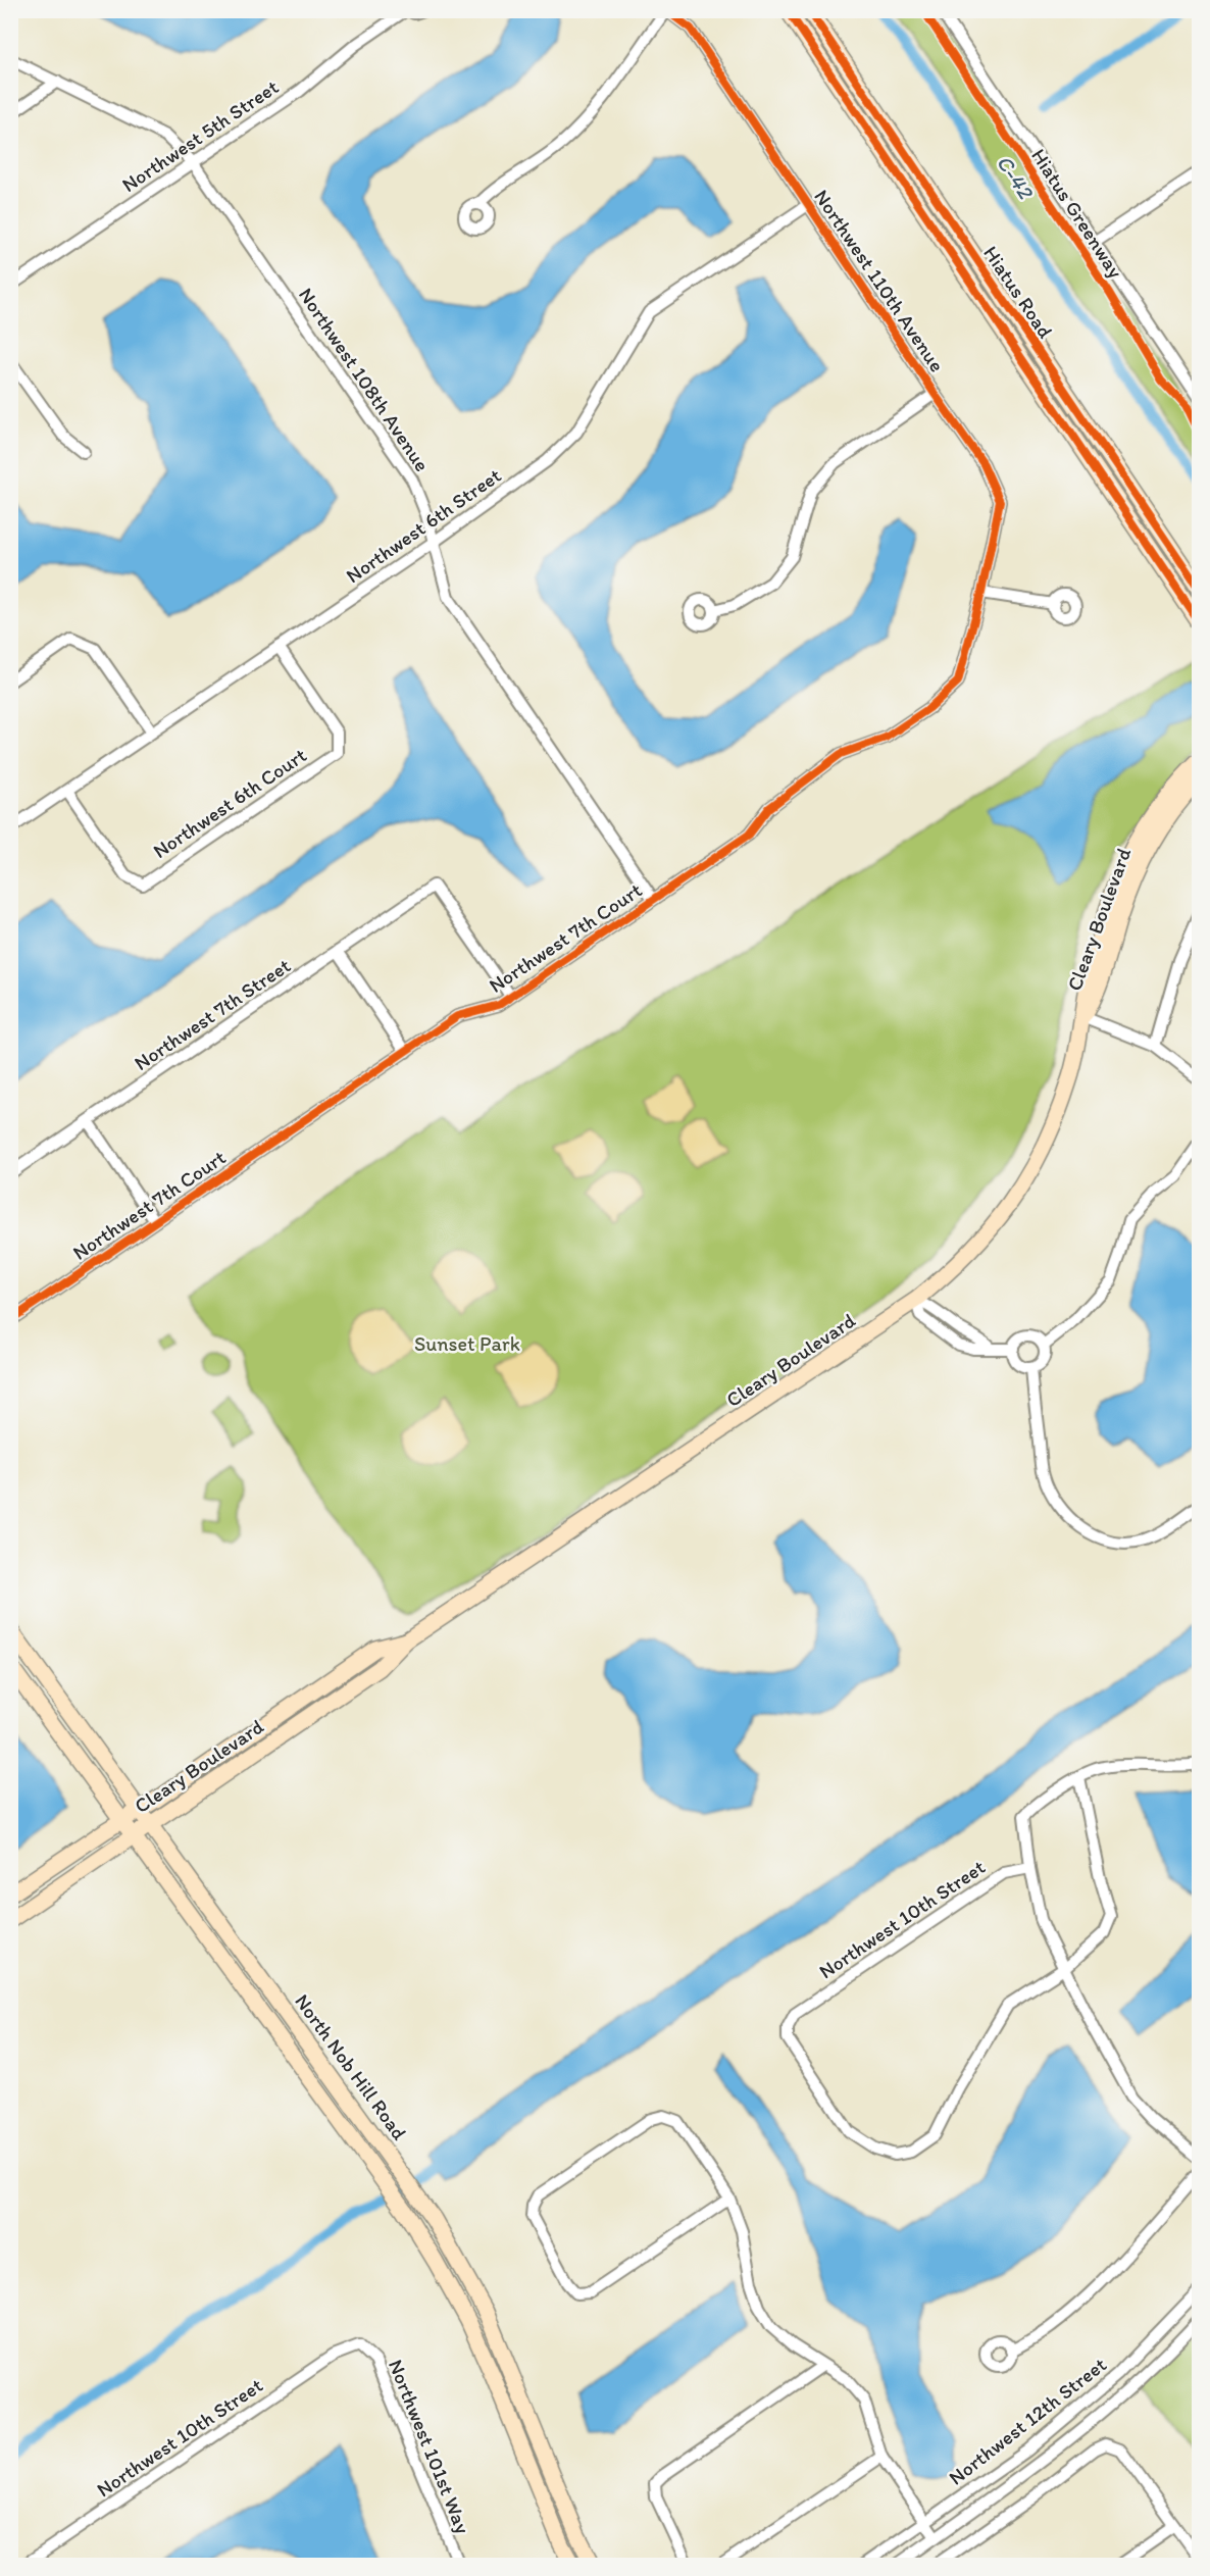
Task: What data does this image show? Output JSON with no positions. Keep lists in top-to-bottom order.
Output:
{
  "streets": {
    "main road": ["Hiatus Road", "Cleary Boulevard", "North Nob Hill Road"],
    "street": [
      "Northwest 5th Street",
      "Northwest 110th Avenue",
      "Northwest 108th Avenue",
      "Northwest 6th Street",
      "Northwest 6th Court",
      "Northwest 7th Court",
      "Northwest 7th Street",
      "Northwest 10th Street",
      "Northwest 12th Street",
      "Northwest 101st Way"
    ],
    "cycle path": ["Hiatus Greenway"]
  },
  "crossings": [
    ["Northwest 5th Street", "Northwest 108th Avenue"],
    ["Northwest 110th Avenue", "Northwest 6th Street"],
    ["Northwest 110th Avenue", "Northwest 7th Court"],
    ["Northwest 108th Avenue", "Northwest 6th Street"],
    ["Northwest 108th Avenue", "Northwest 7th Court"],
    ["Northwest 6th Street", "Northwest 6th Court"],
    ["Cleary Boulevard", "North Nob Hill Road"],
    ["Northwest 7th Court", "Northwest 7th Street"],
    ["Northwest 10th Street", "Northwest 101st Way"]
  ],
  "water": ["C-42"],
  "parks": ["Sunset Park"]
}
